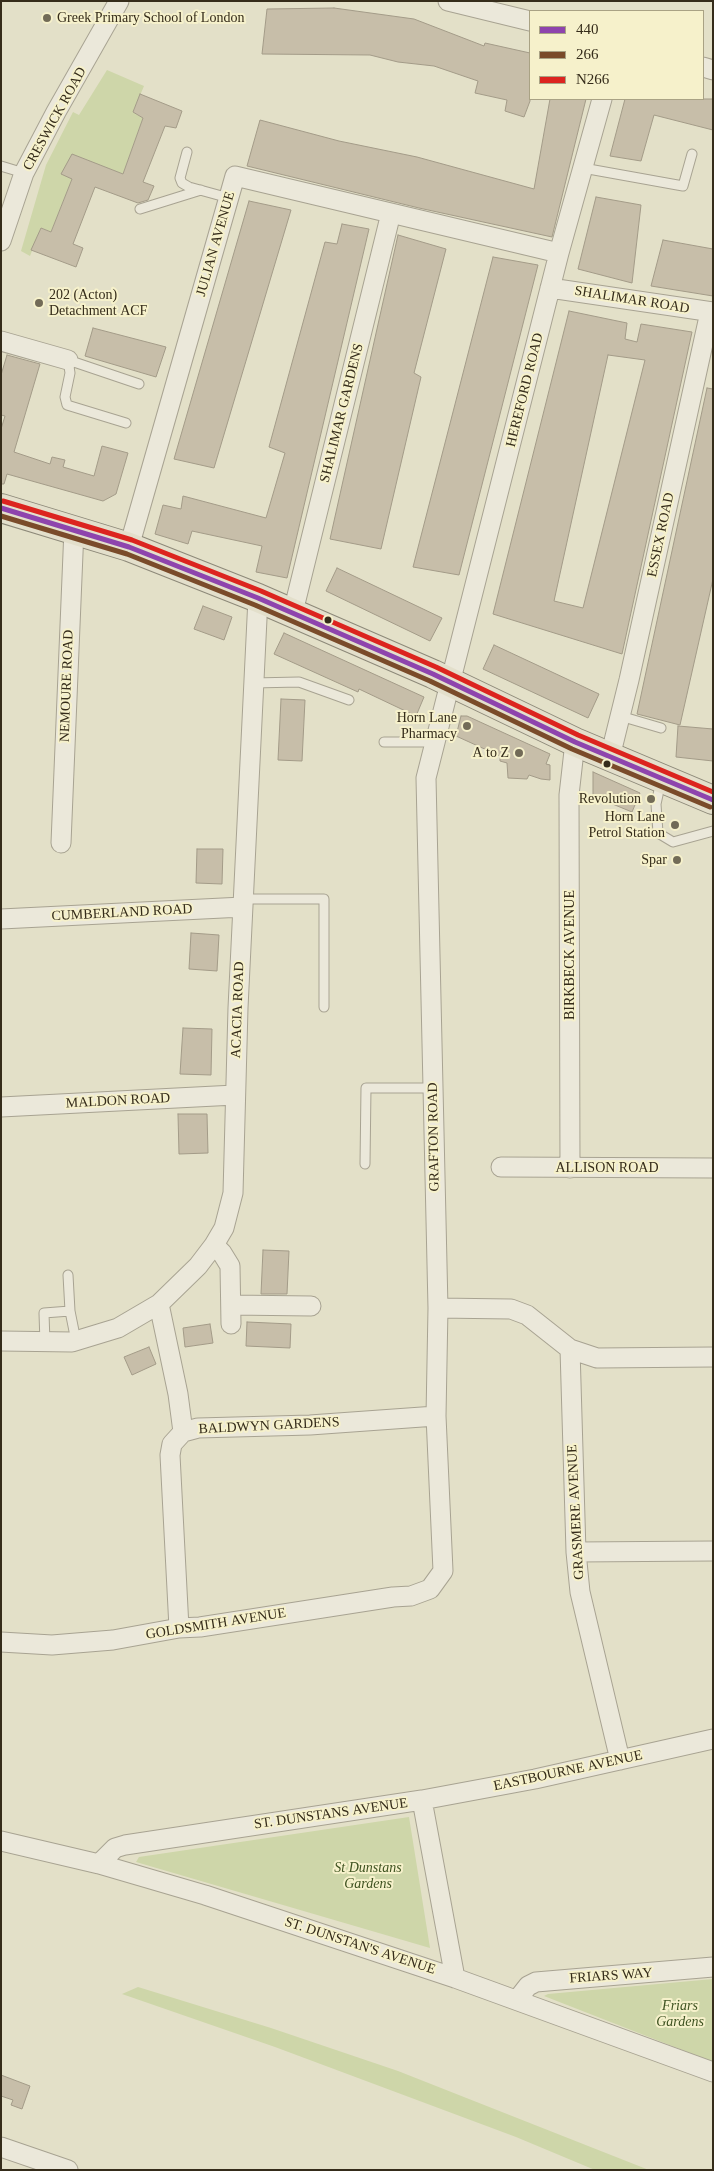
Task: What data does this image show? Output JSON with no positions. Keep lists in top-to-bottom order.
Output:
{
  "streets": {
    "street": [
      "CRESWICK ROAD",
      "JULIAN AVENUE",
      "SHALIMAR ROAD",
      "HEREFORD ROAD",
      "SHALIMAR GARDENS",
      "ESSEX ROAD",
      "NEMOURE ROAD",
      "CUMBERLAND ROAD",
      "BIRKBECK AVENUE",
      "ACACIA ROAD",
      "MALDON ROAD",
      "GRAFTON ROAD",
      "ALLISON ROAD",
      "BALDWYN GARDENS",
      "GRASMERE AVENUE",
      "GOLDSMITH AVENUE",
      "EASTBOURNE AVENUE",
      "ST. DUNSTANS AVENUE",
      "ST. DUNSTAN'S AVENUE",
      "FRIARS WAY"
    ]
  },
  "crossings": [
    ["JULIAN AVENUE", "HEREFORD ROAD"],
    ["JULIAN AVENUE", "SHALIMAR GARDENS"],
    ["SHALIMAR ROAD", "HEREFORD ROAD"],
    ["SHALIMAR ROAD", "ESSEX ROAD"],
    ["HEREFORD ROAD", "GRAFTON ROAD"],
    ["CUMBERLAND ROAD", "ACACIA ROAD"],
    ["BIRKBECK AVENUE", "ALLISON ROAD"],
    ["ACACIA ROAD", "MALDON ROAD"],
    ["GRAFTON ROAD", "BALDWYN GARDENS"],
    ["GRAFTON ROAD", "GOLDSMITH AVENUE"],
    ["BALDWYN GARDENS", "GOLDSMITH AVENUE"],
    ["GRASMERE AVENUE", "EASTBOURNE AVENUE"],
    ["EASTBOURNE AVENUE", "ST. DUNSTANS AVENUE"],
    ["ST. DUNSTANS AVENUE", "ST. DUNSTAN'S AVENUE"],
    ["ST. DUNSTAN'S AVENUE", "FRIARS WAY"]
  ],
  "parks": ["St Dunstans Gardens", "Friars Gardens"],
  "places": [
    "Greek Primary School of London",
    "202 (Acton) Detachment ACF",
    "Horn Lane Pharmacy",
    "A to Z",
    "Revolution",
    "Horn Lane Petrol Station",
    "Spar"
  ],
  "lines": ["transit line N266", "transit line 440", "transit line 266"],
  "legend": ["440", "266", "N266"]
}
